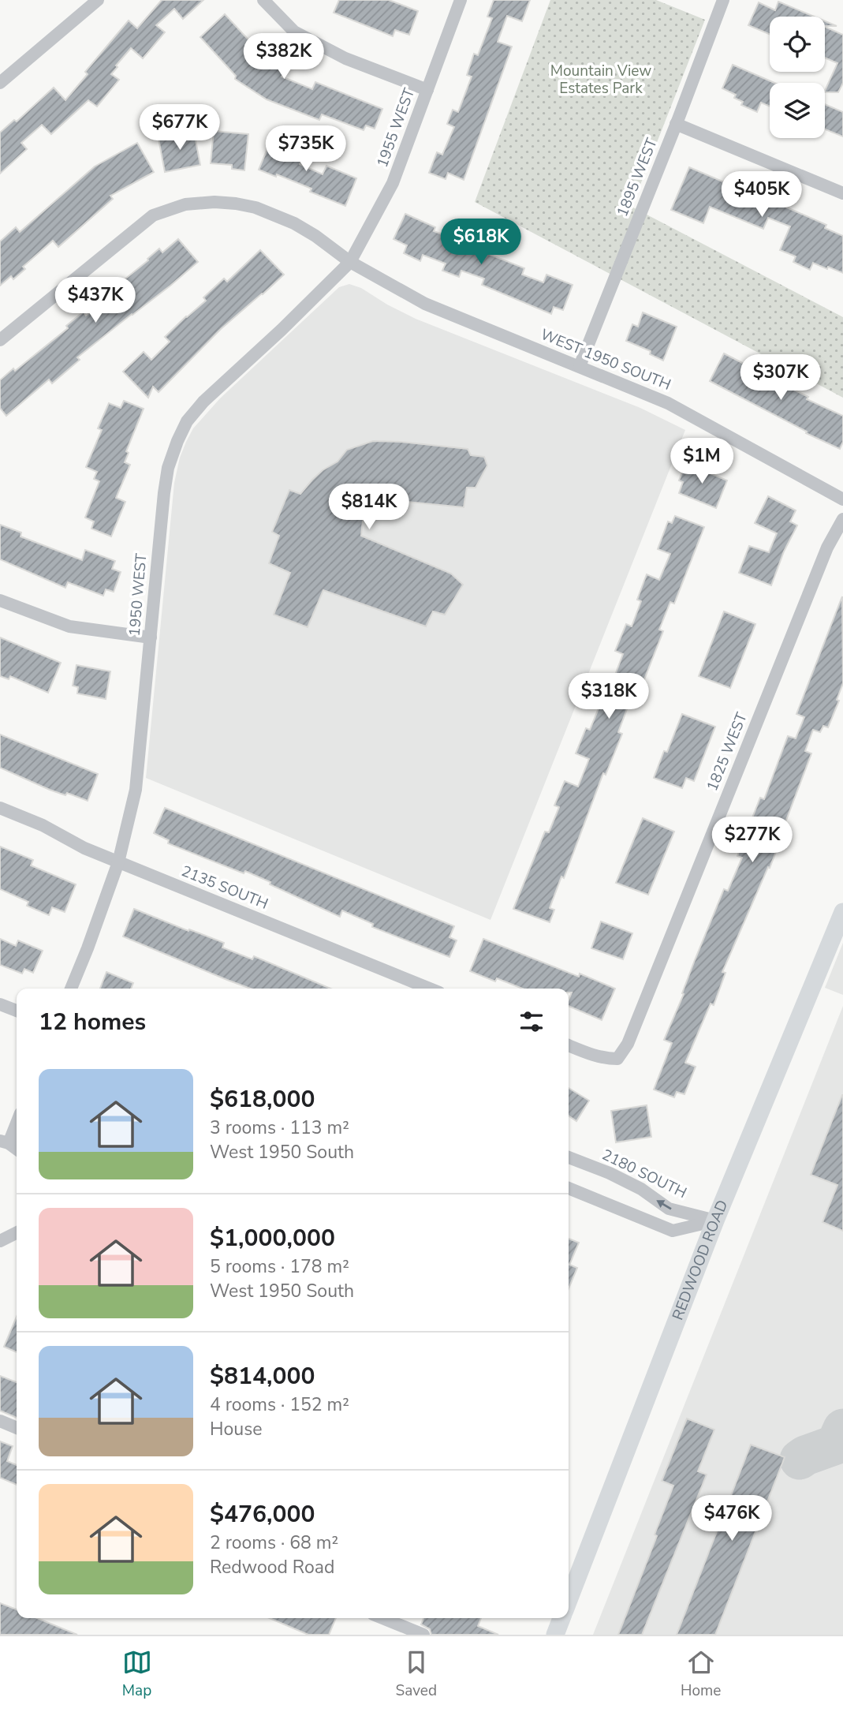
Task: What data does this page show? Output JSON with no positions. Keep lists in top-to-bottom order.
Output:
{
  "streets": {
    "main road": ["REDWOOD ROAD"],
    "street": [
      "1955 WEST",
      "1895 WEST",
      "WEST 1950 SOUTH",
      "1950 WEST",
      "1825 WEST",
      "2135 SOUTH",
      "2180 SOUTH"
    ]
  },
  "crossings": [
    ["1955 WEST", "WEST 1950 SOUTH"],
    ["1955 WEST", "1950 WEST"],
    ["1895 WEST", "WEST 1950 SOUTH"],
    ["WEST 1950 SOUTH", "1950 WEST"],
    ["1950 WEST", "2135 SOUTH"],
    ["2180 SOUTH", "REDWOOD ROAD"]
  ],
  "parks": ["Mountain View Estates Park"],
  "page": {
    "price": [
      "$382K",
      "$677K",
      "$735K",
      "$405K",
      "$618K",
      "$437K",
      "$307K",
      "$1M",
      "$814K",
      "$318K",
      "$277K",
      "$476K"
    ],
    "heading": "12 homes",
    "list": [
      {
        "name": "$618,000",
        "note": "3 rooms · 113 m² · West 1950 South"
      },
      {
        "name": "$1,000,000",
        "note": "5 rooms · 178 m² · West 1950 South"
      },
      {
        "name": "$814,000",
        "note": "4 rooms · 152 m² · House"
      },
      {
        "name": "$476,000",
        "note": "2 rooms · 68 m² · Redwood Road"
      }
    ],
    "tabs": ["Map", "Saved", "Home"]
  }
}
